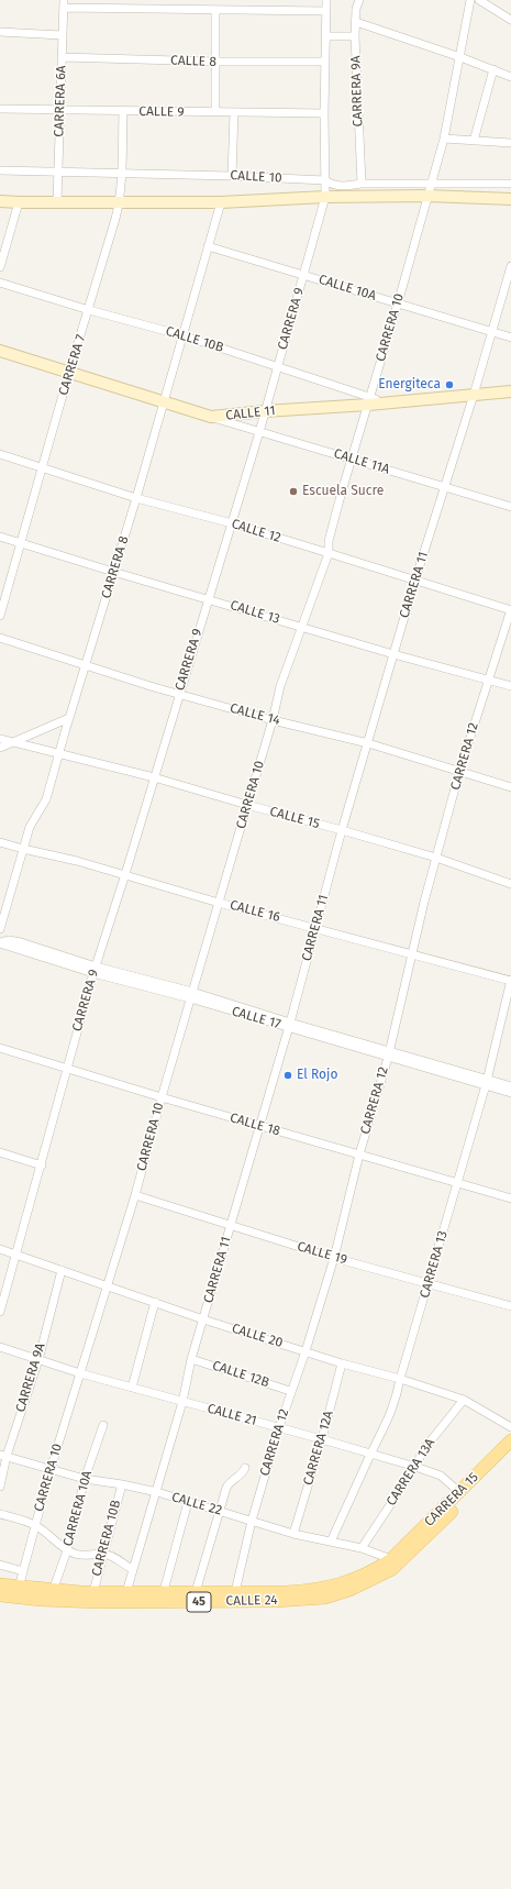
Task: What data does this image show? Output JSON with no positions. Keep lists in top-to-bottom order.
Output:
{
  "streets": {
    "main road": [
      "CALLE 10",
      "CALLE 11",
      "CARRERA 15",
      "CALLE 24",
      "45"
    ],
    "street": [
      "CALLE 8",
      "CARRERA 9A",
      "CARRERA 6A",
      "CALLE 9",
      "CALLE 10A",
      "CARRERA 9",
      "CARRERA 10",
      "CALLE 10B",
      "CARRERA 7",
      "CALLE 11A",
      "CALLE 12",
      "CARRERA 8",
      "CARRERA 11",
      "CALLE 13",
      "CALLE 14",
      "CARRERA 12",
      "CALLE 15",
      "CALLE 16",
      "CALLE 17",
      "CALLE 18",
      "CALLE 19",
      "CARRERA 13",
      "CALLE 20",
      "CALLE 12B",
      "CALLE 21",
      "CARRERA 12A",
      "CARRERA 13A",
      "CALLE 22",
      "CARRERA 10A",
      "CARRERA 10B"
    ]
  },
  "crossings": [
    ["CALLE 8", "CARRERA 6A"],
    ["CALLE 8", "CARRERA 9"],
    ["CARRERA 9A", "CALLE 10"],
    ["CARRERA 9A", "CALLE 20"],
    ["CARRERA 9A", "CALLE 21"],
    ["CARRERA 9A", "CALLE 22"],
    ["CARRERA 6A", "CALLE 9"],
    ["CARRERA 6A", "CALLE 10"],
    ["CALLE 9", "CARRERA 9"],
    ["CALLE 9", "CARRERA 7"],
    ["CALLE 10", "CARRERA 9"],
    ["CALLE 10", "CARRERA 10"],
    ["CALLE 10", "CARRERA 7"],
    ["CALLE 10", "CARRERA 8"],
    ["CALLE 10A", "CARRERA 9"],
    ["CALLE 10A", "CARRERA 10"],
    ["CALLE 10A", "CARRERA 8"],
    ["CALLE 10A", "CARRERA 11"],
    ["CARRERA 9", "CALLE 10B"],
    ["CARRERA 9", "CALLE 11"],
    ["CARRERA 9", "CALLE 11A"],
    ["CARRERA 9", "CALLE 12"],
    ["CARRERA 9", "CALLE 13"],
    ["CARRERA 9", "CALLE 14"],
    ["CARRERA 9", "CALLE 15"],
    ["CARRERA 9", "CALLE 16"],
    ["CARRERA 9", "CALLE 17"],
    ["CARRERA 9", "CALLE 18"],
    ["CARRERA 9", "CALLE 20"],
    ["CARRERA 10", "CALLE 10B"],
    ["CARRERA 10", "CALLE 11"],
    ["CARRERA 10", "CALLE 11A"],
    ["CARRERA 10", "CALLE 12"],
    ["CARRERA 10", "CALLE 13"],
    ["CARRERA 10", "CALLE 14"],
    ["CARRERA 10", "CALLE 15"],
    ["CARRERA 10", "CALLE 16"],
    ["CARRERA 10", "CALLE 17"],
    ["CARRERA 10", "CALLE 18"],
    ["CARRERA 10", "CALLE 19"],
    ["CARRERA 10", "CALLE 20"],
    ["CARRERA 10", "CALLE 21"],
    ["CARRERA 10", "CALLE 22"],
    ["CARRERA 10", "CALLE 24"],
    ["CALLE 10B", "CARRERA 7"],
    ["CALLE 10B", "CALLE 11"],
    ["CALLE 10B", "CARRERA 8"],
    ["CARRERA 7", "CALLE 11"],
    ["CARRERA 7", "CALLE 12"],
    ["CARRERA 7", "CALLE 13"],
    ["CALLE 11", "CALLE 11A"],
    ["CALLE 11", "CARRERA 8"],
    ["CALLE 11", "CARRERA 11"],
    ["CALLE 11A", "CARRERA 11"],
    ["CALLE 12", "CARRERA 8"],
    ["CALLE 12", "CARRERA 11"],
    ["CALLE 12", "CARRERA 12"],
    ["CARRERA 8", "CALLE 13"],
    ["CARRERA 8", "CALLE 14"],
    ["CARRERA 8", "CALLE 15"],
    ["CARRERA 8", "CALLE 16"],
    ["CARRERA 11", "CALLE 13"],
    ["CARRERA 11", "CALLE 14"],
    ["CARRERA 11", "CALLE 15"],
    ["CARRERA 11", "CALLE 16"],
    ["CARRERA 11", "CALLE 17"],
    ["CARRERA 11", "CALLE 18"],
    ["CARRERA 11", "CALLE 19"],
    ["CARRERA 11", "CALLE 20"],
    ["CARRERA 11", "CALLE 12B"],
    ["CARRERA 11", "CALLE 21"],
    ["CARRERA 11", "CALLE 22"],
    ["CARRERA 11", "CALLE 24"],
    ["CALLE 13", "CARRERA 12"],
    ["CALLE 14", "CARRERA 12"],
    ["CARRERA 12", "CALLE 15"],
    ["CARRERA 12", "CALLE 16"],
    ["CARRERA 12", "CALLE 17"],
    ["CARRERA 12", "CALLE 18"],
    ["CARRERA 12", "CALLE 19"],
    ["CARRERA 12", "CALLE 20"],
    ["CARRERA 12", "CALLE 12B"],
    ["CARRERA 12", "CALLE 21"],
    ["CARRERA 12", "CALLE 22"],
    ["CARRERA 12", "CALLE 24"],
    ["CALLE 16", "CARRERA 13"],
    ["CALLE 17", "CARRERA 13"],
    ["CALLE 18", "CARRERA 13"],
    ["CALLE 19", "CARRERA 13"],
    ["CARRERA 13", "CALLE 20"],
    ["CARRERA 13", "CALLE 21"],
    ["CARRERA 13", "CALLE 22"],
    ["CALLE 20", "CARRERA 12A"],
    ["CALLE 20", "CARRERA 13A"],
    ["CALLE 21", "CARRERA 12A"],
    ["CALLE 21", "CARRERA 13A"],
    ["CALLE 21", "CARRERA 15"],
    ["CARRERA 12A", "CALLE 22"],
    ["CARRERA 13A", "CALLE 22"],
    ["CARRERA 15", "CALLE 22"],
    ["CARRERA 15", "CALLE 24"],
    ["CALLE 22", "CARRERA 10A"],
    ["CALLE 22", "CARRERA 10B"],
    ["CALLE 22", "CALLE 24"],
    ["CARRERA 10A", "CALLE 24"],
    ["CARRERA 10B", "CALLE 24"]
  ],
  "places": ["Energiteca", "Escuela Sucre", "El Rojo"]
}
